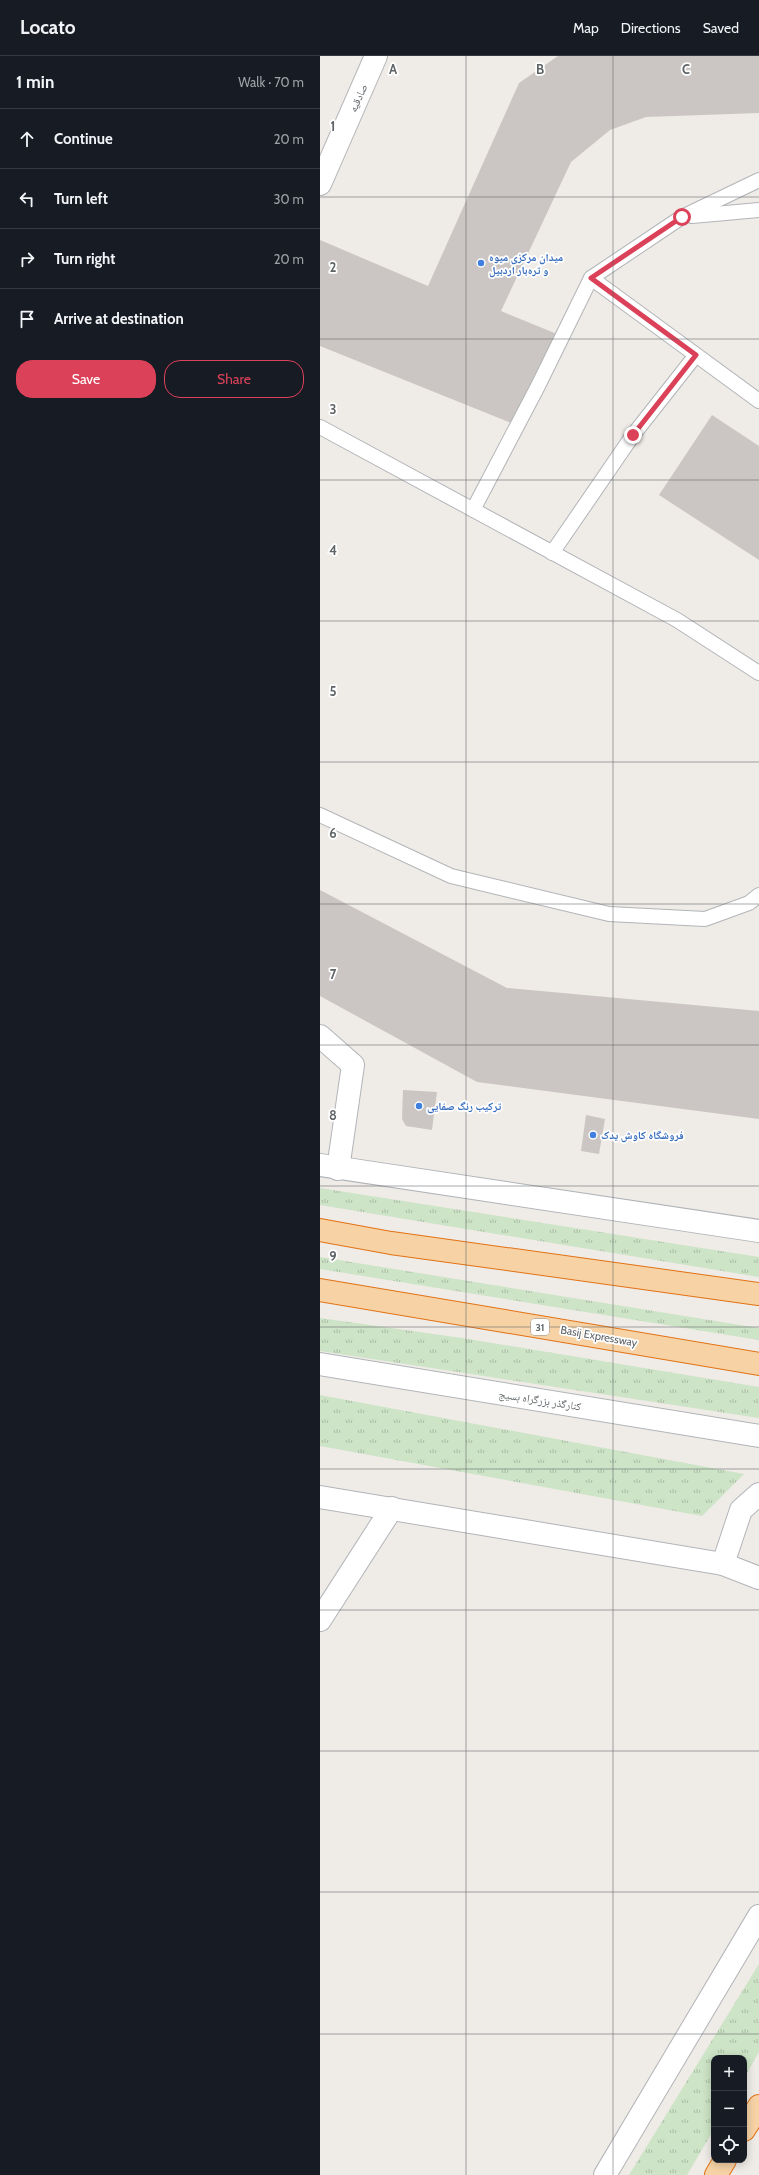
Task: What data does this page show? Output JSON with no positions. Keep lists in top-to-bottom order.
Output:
{
  "streets": {
    "highway": ["31", "Basij Expressway"],
    "street": ["صادقیه", "کنارگذر بزرگراه بسیج"]
  },
  "places": ["میدان مرکزی میوه و تره‌بار اردبیل", "ترکیب رنگ صفایی", "فروشگاه کاوش یدک"],
  "page": {
    "header": "Locato",
    "nav": ["Map", "Directions", "Saved"],
    "heading": ["1 min", "Walk · 70 m"],
    "list": [
      ["Continue", "20 m"],
      ["Turn left", "30 m"],
      ["Turn right", "20 m"],
      "Arrive at destination"
    ],
    "buttons": ["Save", "Share"],
    "map_buttons": ["+", "−"]
  },
  "grid": {
    "columns": ["A", "B", "C"],
    "rows": [
      "1",
      "2",
      "3",
      "4",
      "5",
      "6",
      "7",
      "8",
      "9"
    ]
  }
}
